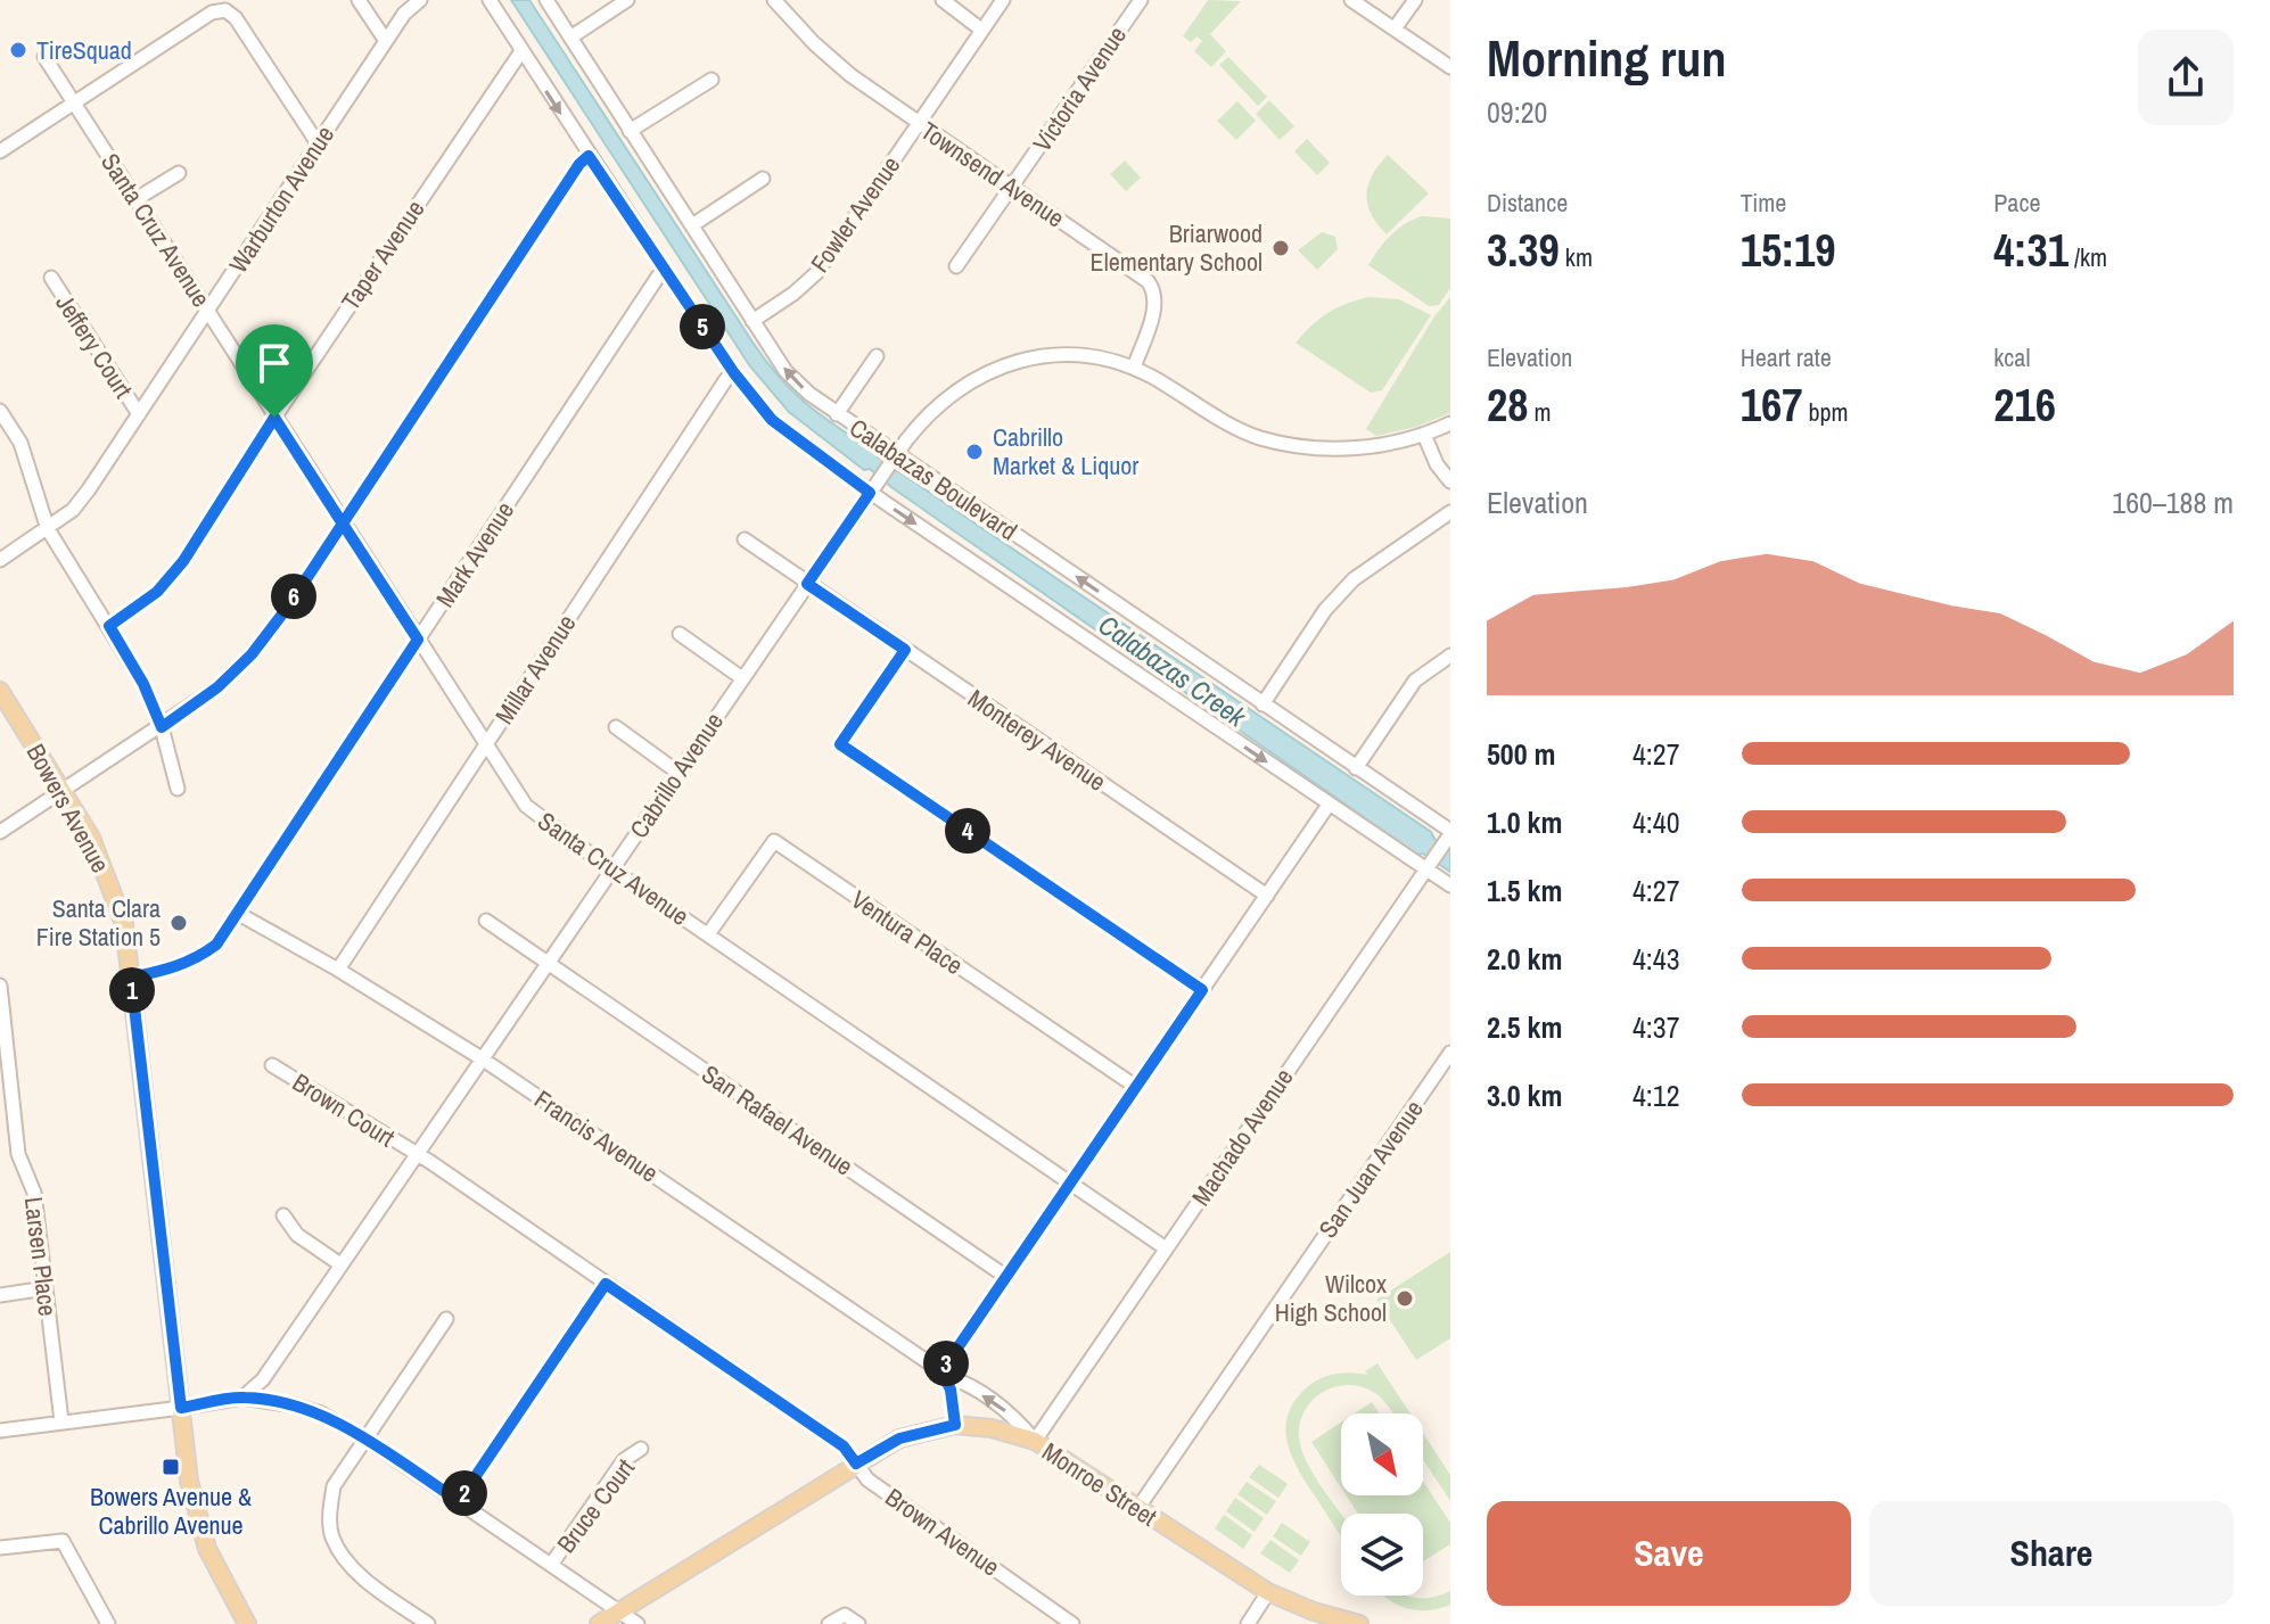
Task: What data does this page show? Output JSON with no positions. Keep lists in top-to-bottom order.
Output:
{
  "streets": {
    "main road": ["Bowers Avenue", "Monroe Street"],
    "street": [
      "Victoria Avenue",
      "Townsend Avenue",
      "Warburton Avenue",
      "Fowler Avenue",
      "Santa Cruz Avenue",
      "Taper Avenue",
      "Jeffery Court",
      "Calabazas Boulevard",
      "Mark Avenue",
      "Millar Avenue",
      "Monterey Avenue",
      "Cabrillo Avenue",
      "Ventura Place",
      "Brown Court",
      "San Rafael Avenue",
      "Francis Avenue",
      "Machado Avenue",
      "San Juan Avenue",
      "Larsen Place",
      "Bruce Court",
      "Brown Avenue"
    ]
  },
  "crossings": [
    ["Victoria Avenue", "Townsend Avenue"],
    ["Townsend Avenue", "Fowler Avenue"],
    ["Townsend Avenue", "Cabrillo Avenue"],
    ["Warburton Avenue", "Santa Cruz Avenue"],
    ["Warburton Avenue", "Jeffery Court"],
    ["Fowler Avenue", "Calabazas Boulevard"],
    ["Santa Cruz Avenue", "Taper Avenue"],
    ["Santa Cruz Avenue", "Mark Avenue"],
    ["Santa Cruz Avenue", "Millar Avenue"],
    ["Santa Cruz Avenue", "Cabrillo Avenue"],
    ["Santa Cruz Avenue", "Ventura Place"],
    ["Santa Cruz Avenue", "Machado Avenue"],
    ["Taper Avenue", "Calabazas Boulevard"],
    ["Calabazas Boulevard", "Mark Avenue"],
    ["Calabazas Boulevard", "Millar Avenue"],
    ["Calabazas Boulevard", "Cabrillo Avenue"],
    ["Calabazas Boulevard", "Machado Avenue"],
    ["Mark Avenue", "Bowers Avenue"],
    ["Mark Avenue", "Francis Avenue"],
    ["Millar Avenue", "Francis Avenue"],
    ["Monterey Avenue", "Cabrillo Avenue"],
    ["Cabrillo Avenue", "Brown Court"],
    ["Cabrillo Avenue", "San Rafael Avenue"],
    ["Cabrillo Avenue", "Francis Avenue"],
    ["Cabrillo Avenue", "Brown Avenue"],
    ["Brown Court", "Brown Avenue"],
    ["Francis Avenue", "Machado Avenue"],
    ["Francis Avenue", "Monroe Street"],
    ["Machado Avenue", "Monroe Street"],
    ["San Juan Avenue", "Monroe Street"],
    ["Monroe Street", "Brown Avenue"]
  ],
  "water": ["Calabazas Creek"],
  "places": {
    "other": [
      "TireSquad",
      "Briarwood Elementary School",
      "Cabrillo Market & Liquor",
      "Santa Clara Fire Station 5",
      "Wilcox High School"
    ],
    "transit": ["Bowers Avenue & Cabrillo Avenue"]
  },
  "north": "bottom right",
  "page": {
    "heading": ["Morning run", "09:20"],
    "stats": [
      ["Distance", "3.39 km"],
      ["Time", "15:19"],
      ["Pace", "4:31 /km"],
      ["Elevation", "28 m"],
      ["Heart rate", "167 bpm"],
      ["kcal", "216"]
    ],
    "pins": [
      "5",
      "6",
      "4",
      "1",
      "3",
      "2"
    ],
    "chart": ["Elevation", "160–188 m"],
    "list": [
      {
        "name": "500 m",
        "note": "4:27"
      },
      {
        "name": "1.0 km",
        "note": "4:40"
      },
      {
        "name": "1.5 km",
        "note": "4:27"
      },
      {
        "name": "2.0 km",
        "note": "4:43"
      },
      {
        "name": "2.5 km",
        "note": "4:37"
      },
      {
        "name": "3.0 km",
        "note": "4:12"
      }
    ],
    "buttons": ["Save", "Share"]
  }
}
